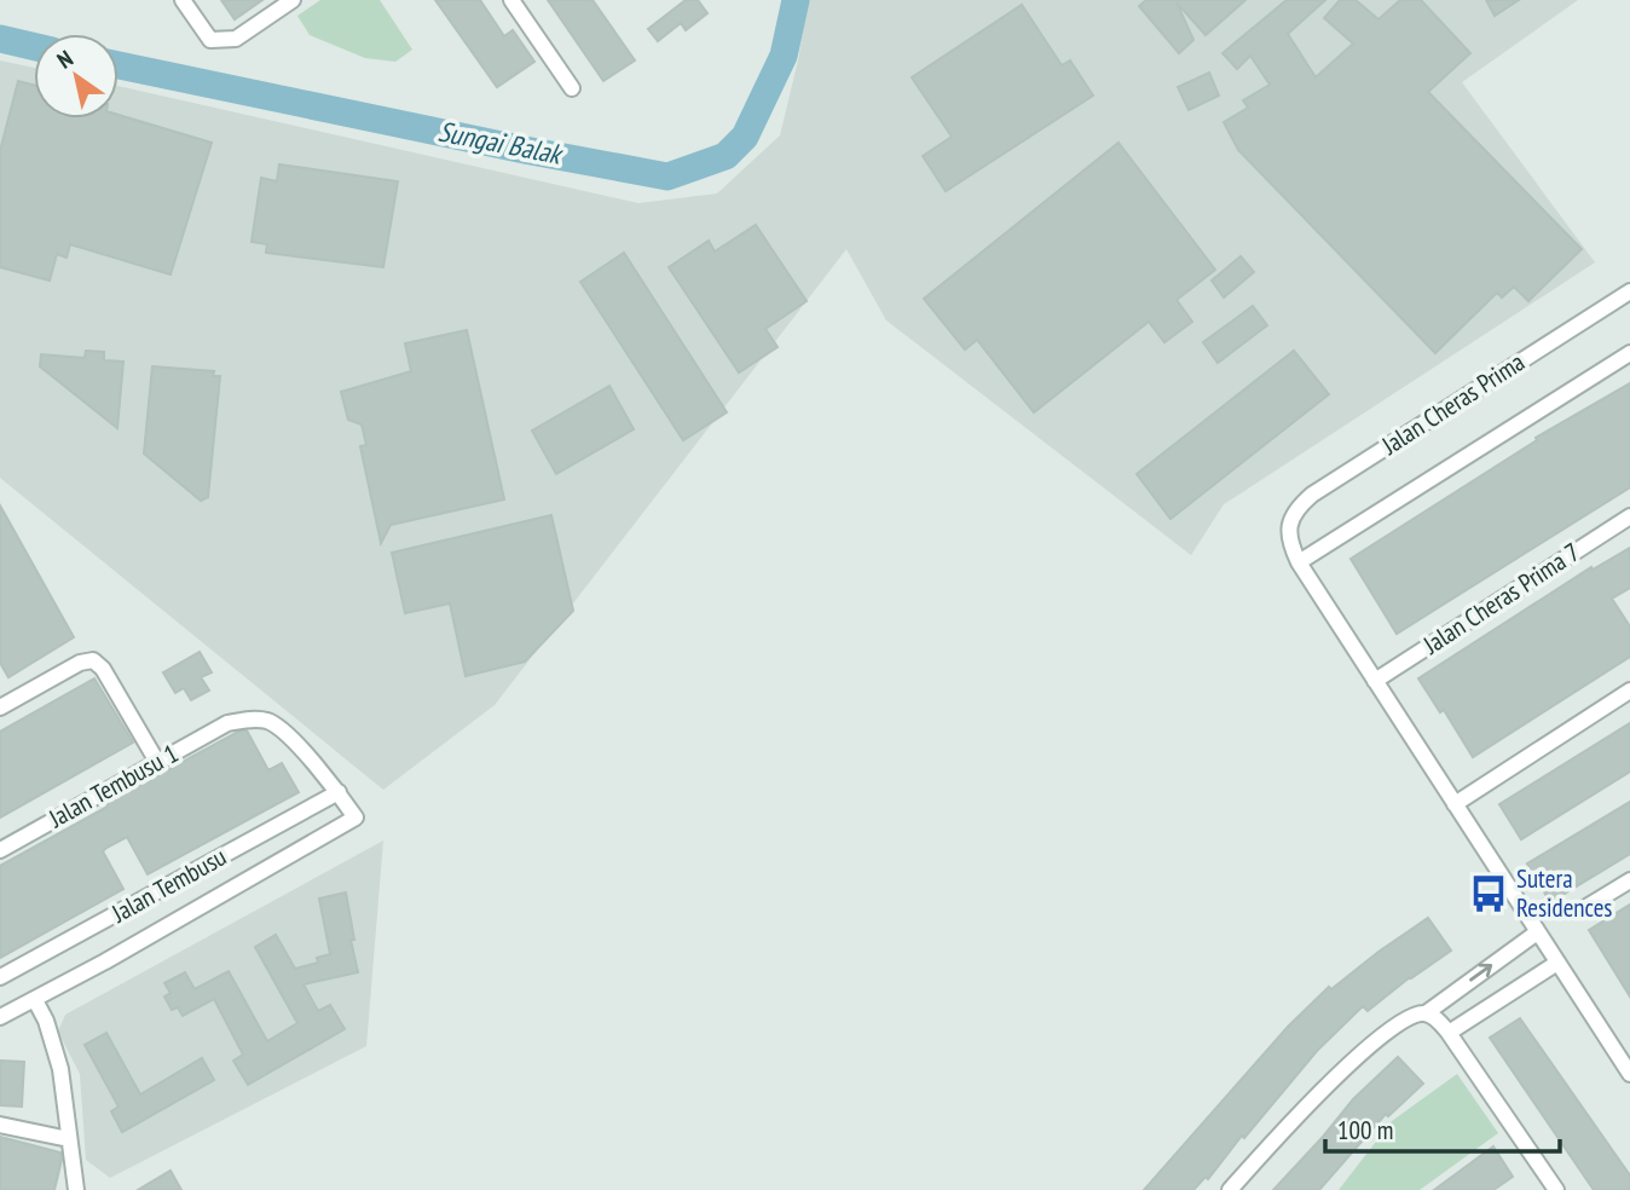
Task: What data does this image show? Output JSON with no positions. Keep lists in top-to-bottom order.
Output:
{
  "streets": {
    "street": [
      "Jalan Cheras Prima",
      "Jalan Cheras Prima 7",
      "Jalan Tembusu 1",
      "Jalan Tembusu"
    ]
  },
  "crossings": [
    ["Jalan Tembusu 1", "Jalan Tembusu"]
  ],
  "water": ["Sungai Balak"],
  "places": {
    "bus stop": ["Sutera Residences"]
  },
  "scale_bar": "100 m",
  "north": "top left"
}
